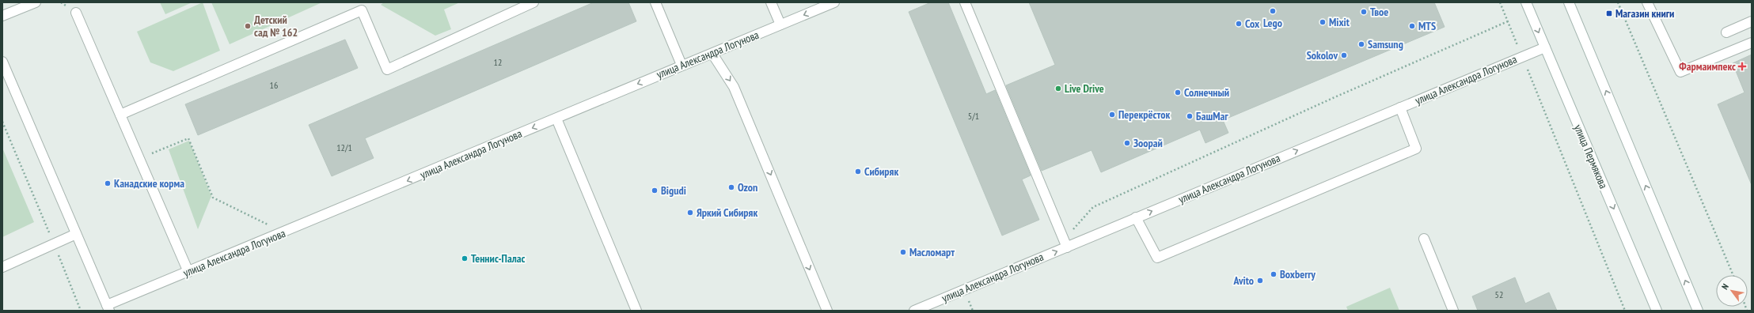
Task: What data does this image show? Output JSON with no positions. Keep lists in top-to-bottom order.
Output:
{
  "streets": {
    "street": ["улица Александра Логунова", "улица Пермякова"]
  },
  "crossings": [
    ["улица Александра Логунова", "улица Пермякова"]
  ],
  "places": {
    "other": [
      "Lego",
      "Твое",
      "Mixit",
      "Cox",
      "Детский сад № 162",
      "MTS",
      "Samsung",
      "Sokolov",
      "Live Drive",
      "Солнечный",
      "Перекрёсток",
      "БашМаг",
      "Зоорай",
      "Сибиряк",
      "Канадские корма",
      "Ozon",
      "Bigudi",
      "Яркий Сибиряк",
      "Масломарт",
      "Теннис-Палас",
      "Boxberry",
      "Avito"
    ],
    "transit": ["Магазин книги"],
    "health": ["Фармаимпекс"]
  },
  "house_numbers": [
    "12",
    "16",
    "5/1",
    "12/1",
    "52"
  ],
  "north": "top left"
}
